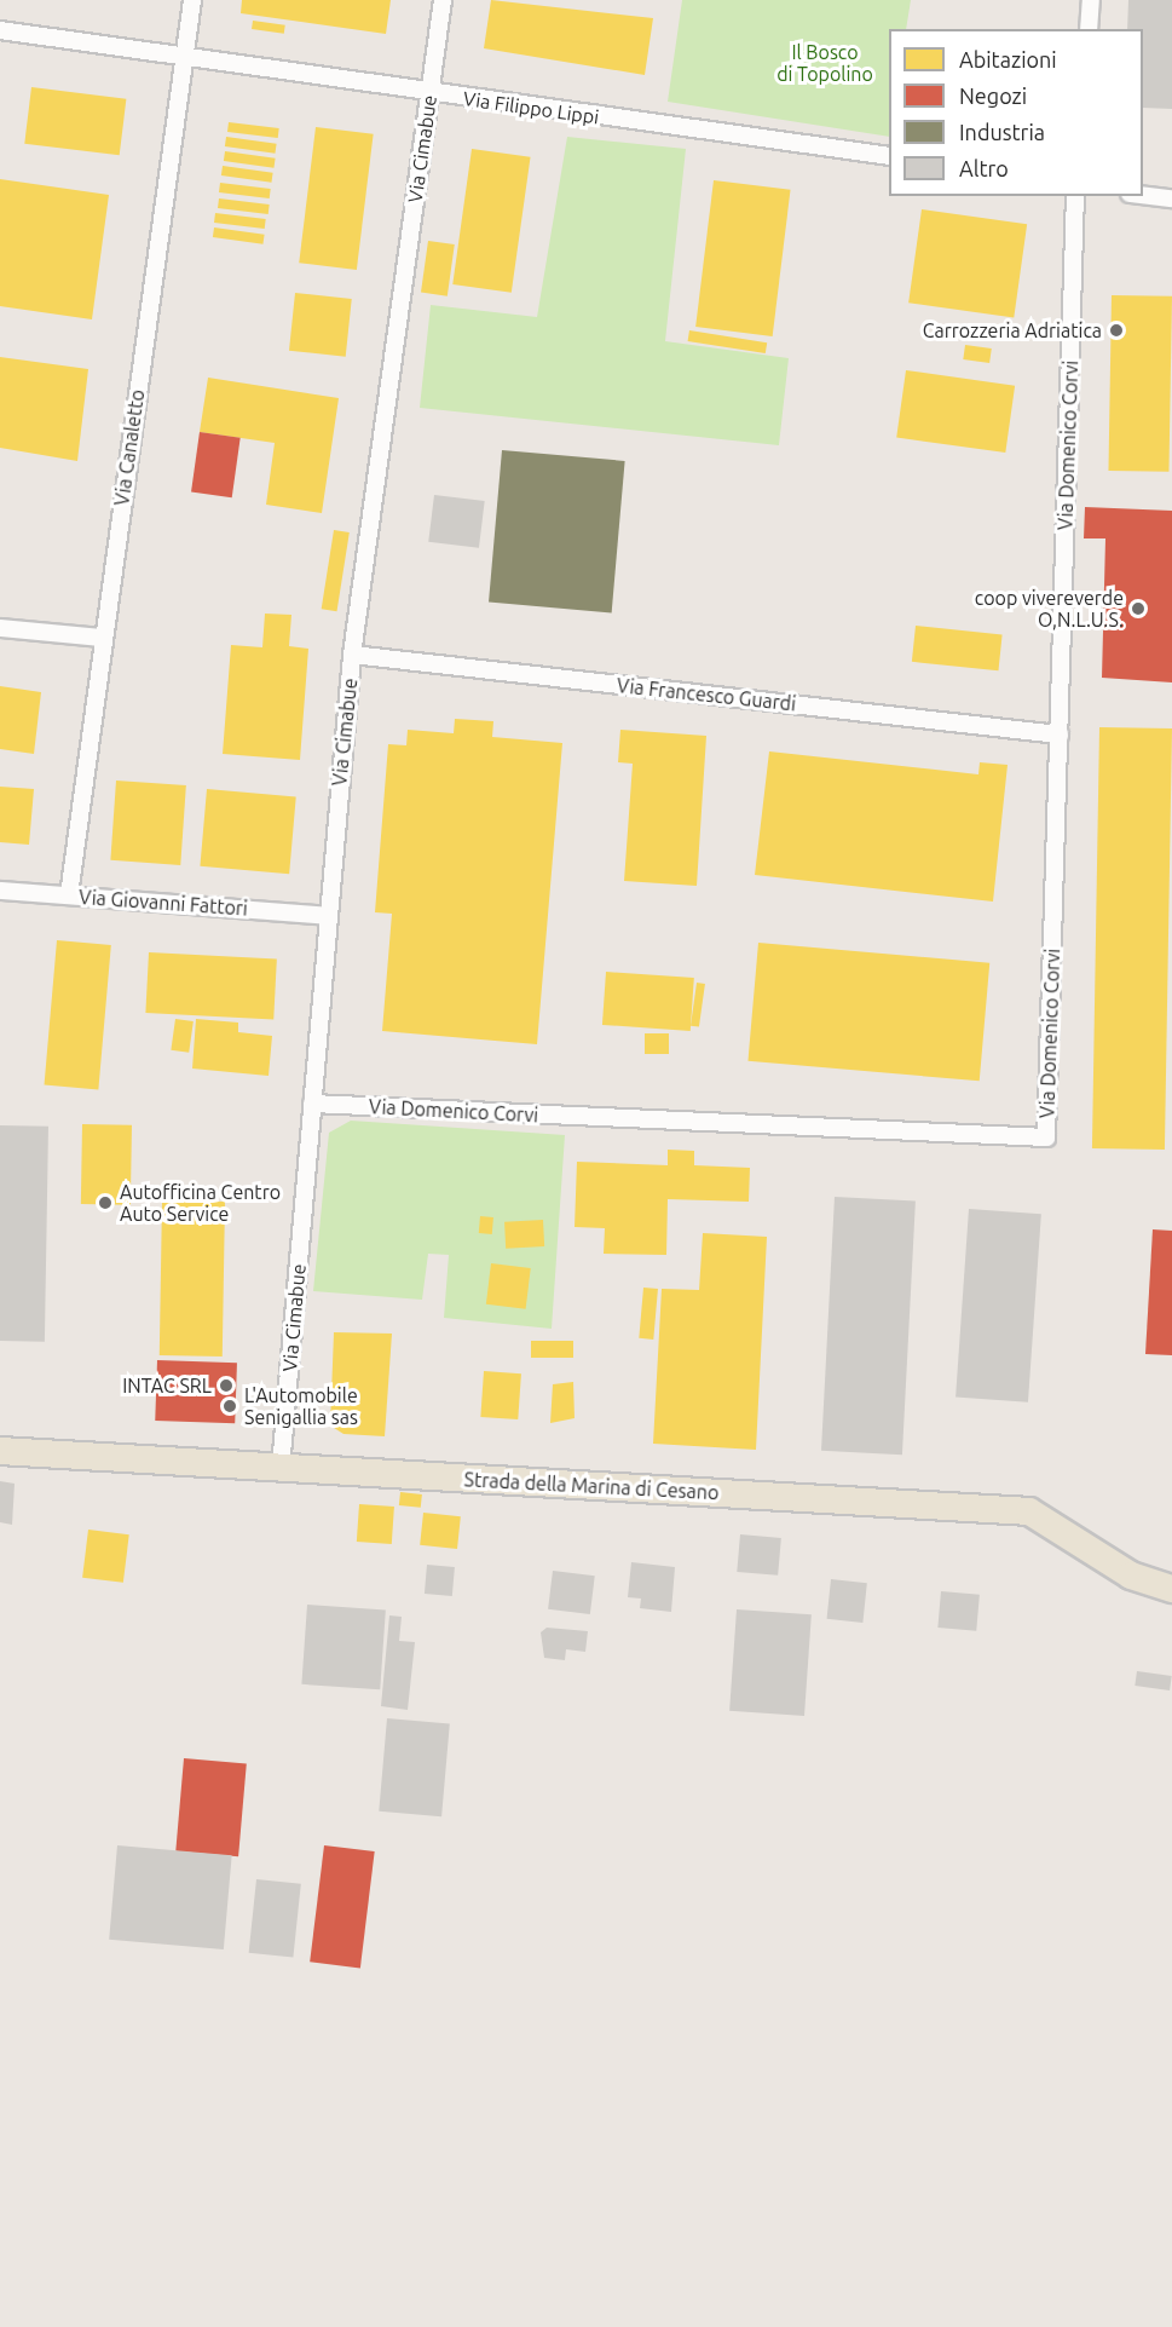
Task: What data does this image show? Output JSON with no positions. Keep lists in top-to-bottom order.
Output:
{
  "streets": {
    "main road": ["Strada della Marina di Cesano"],
    "street": [
      "Via Filippo Lippi",
      "Via Cimabue",
      "Via Domenico Corvi",
      "Via Canaletto",
      "Via Francesco Guardi",
      "Via Giovanni Fattori"
    ]
  },
  "crossings": [
    ["Via Filippo Lippi", "Via Cimabue"],
    ["Via Filippo Lippi", "Via Canaletto"],
    ["Via Cimabue", "Via Domenico Corvi"],
    ["Via Cimabue", "Via Francesco Guardi"],
    ["Via Cimabue", "Via Giovanni Fattori"],
    ["Via Cimabue", "Strada della Marina di Cesano"],
    ["Via Domenico Corvi", "Via Francesco Guardi"],
    ["Via Canaletto", "Via Giovanni Fattori"]
  ],
  "parks": ["Il Bosco di Topolino"],
  "places": [
    "Carrozzeria Adriatica",
    "coop vivereverde O,N.L.U.S.",
    "Autofficina Centro Auto Service",
    "INTAC SRL",
    "L'Automobile Senigallia sas"
  ],
  "legend": [
    "Abitazioni",
    "Negozi",
    "Industria",
    "Altro"
  ]
}
